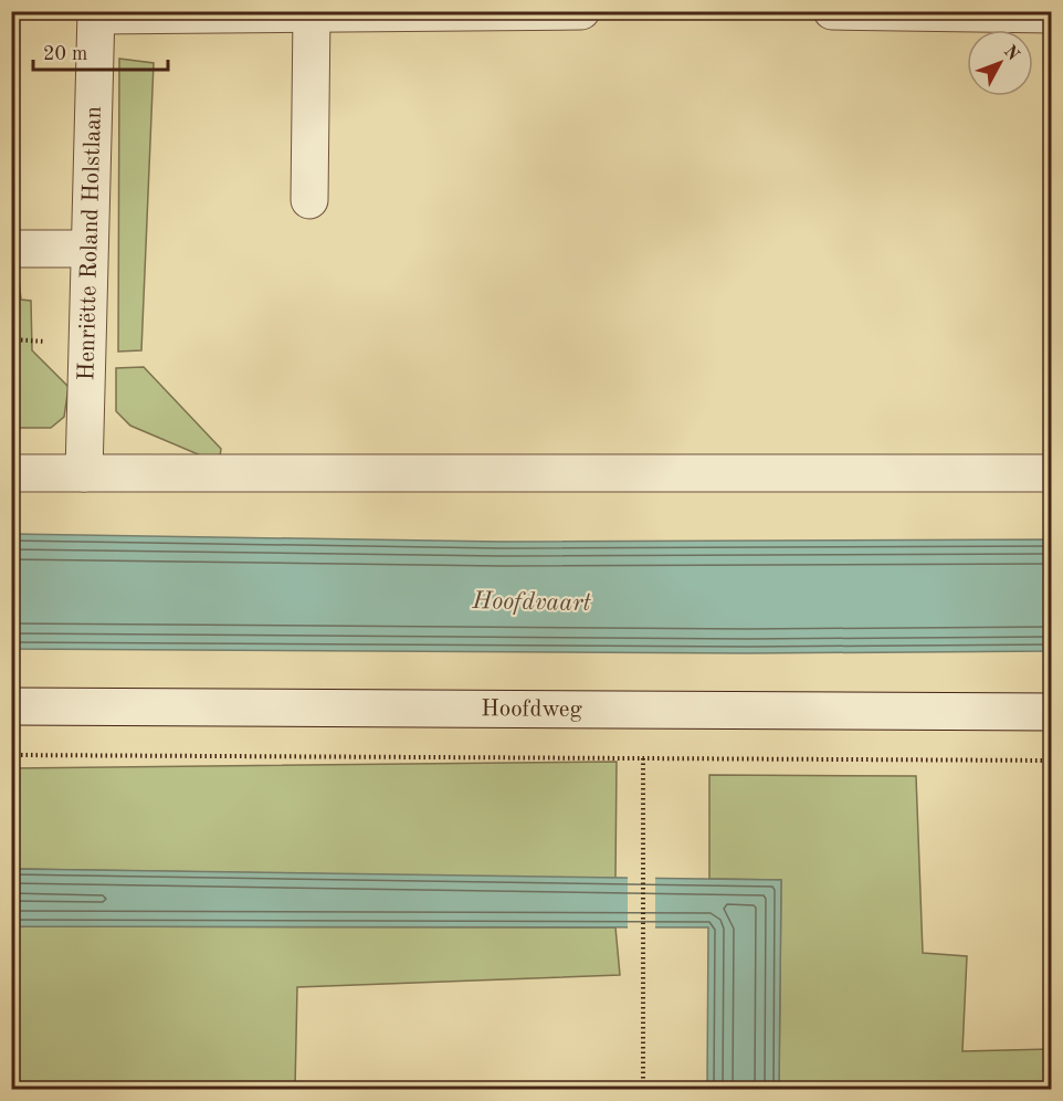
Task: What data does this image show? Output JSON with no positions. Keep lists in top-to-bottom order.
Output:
{
  "streets": {
    "street": ["Henriëtte Roland Holstlaan", "Hoofdweg"]
  },
  "water": ["Hoofdvaart"],
  "scale_bar": "20 m",
  "north": "top right"
}
